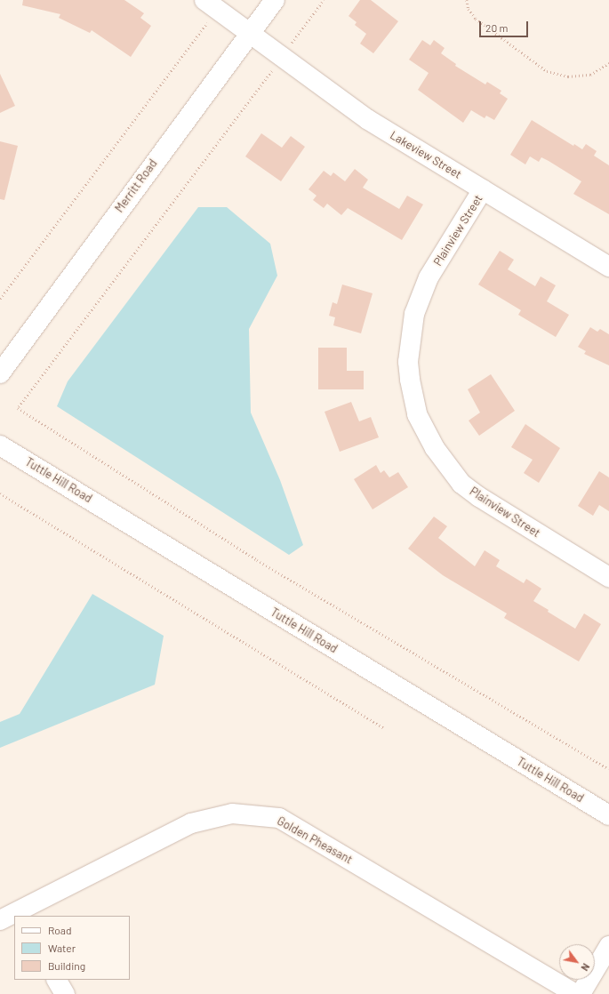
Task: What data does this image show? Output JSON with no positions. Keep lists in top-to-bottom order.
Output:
{
  "streets": {
    "street": [
      "Lakeview Street",
      "Merritt Road",
      "Plainview Street",
      "Tuttle Hill Road",
      "Golden Pheasant"
    ]
  },
  "crossings": [
    ["Lakeview Street", "Merritt Road"],
    ["Lakeview Street", "Plainview Street"]
  ],
  "legend": ["Road", "Water", "Building"],
  "scale_bar": "20 m",
  "north": "bottom right"
}
